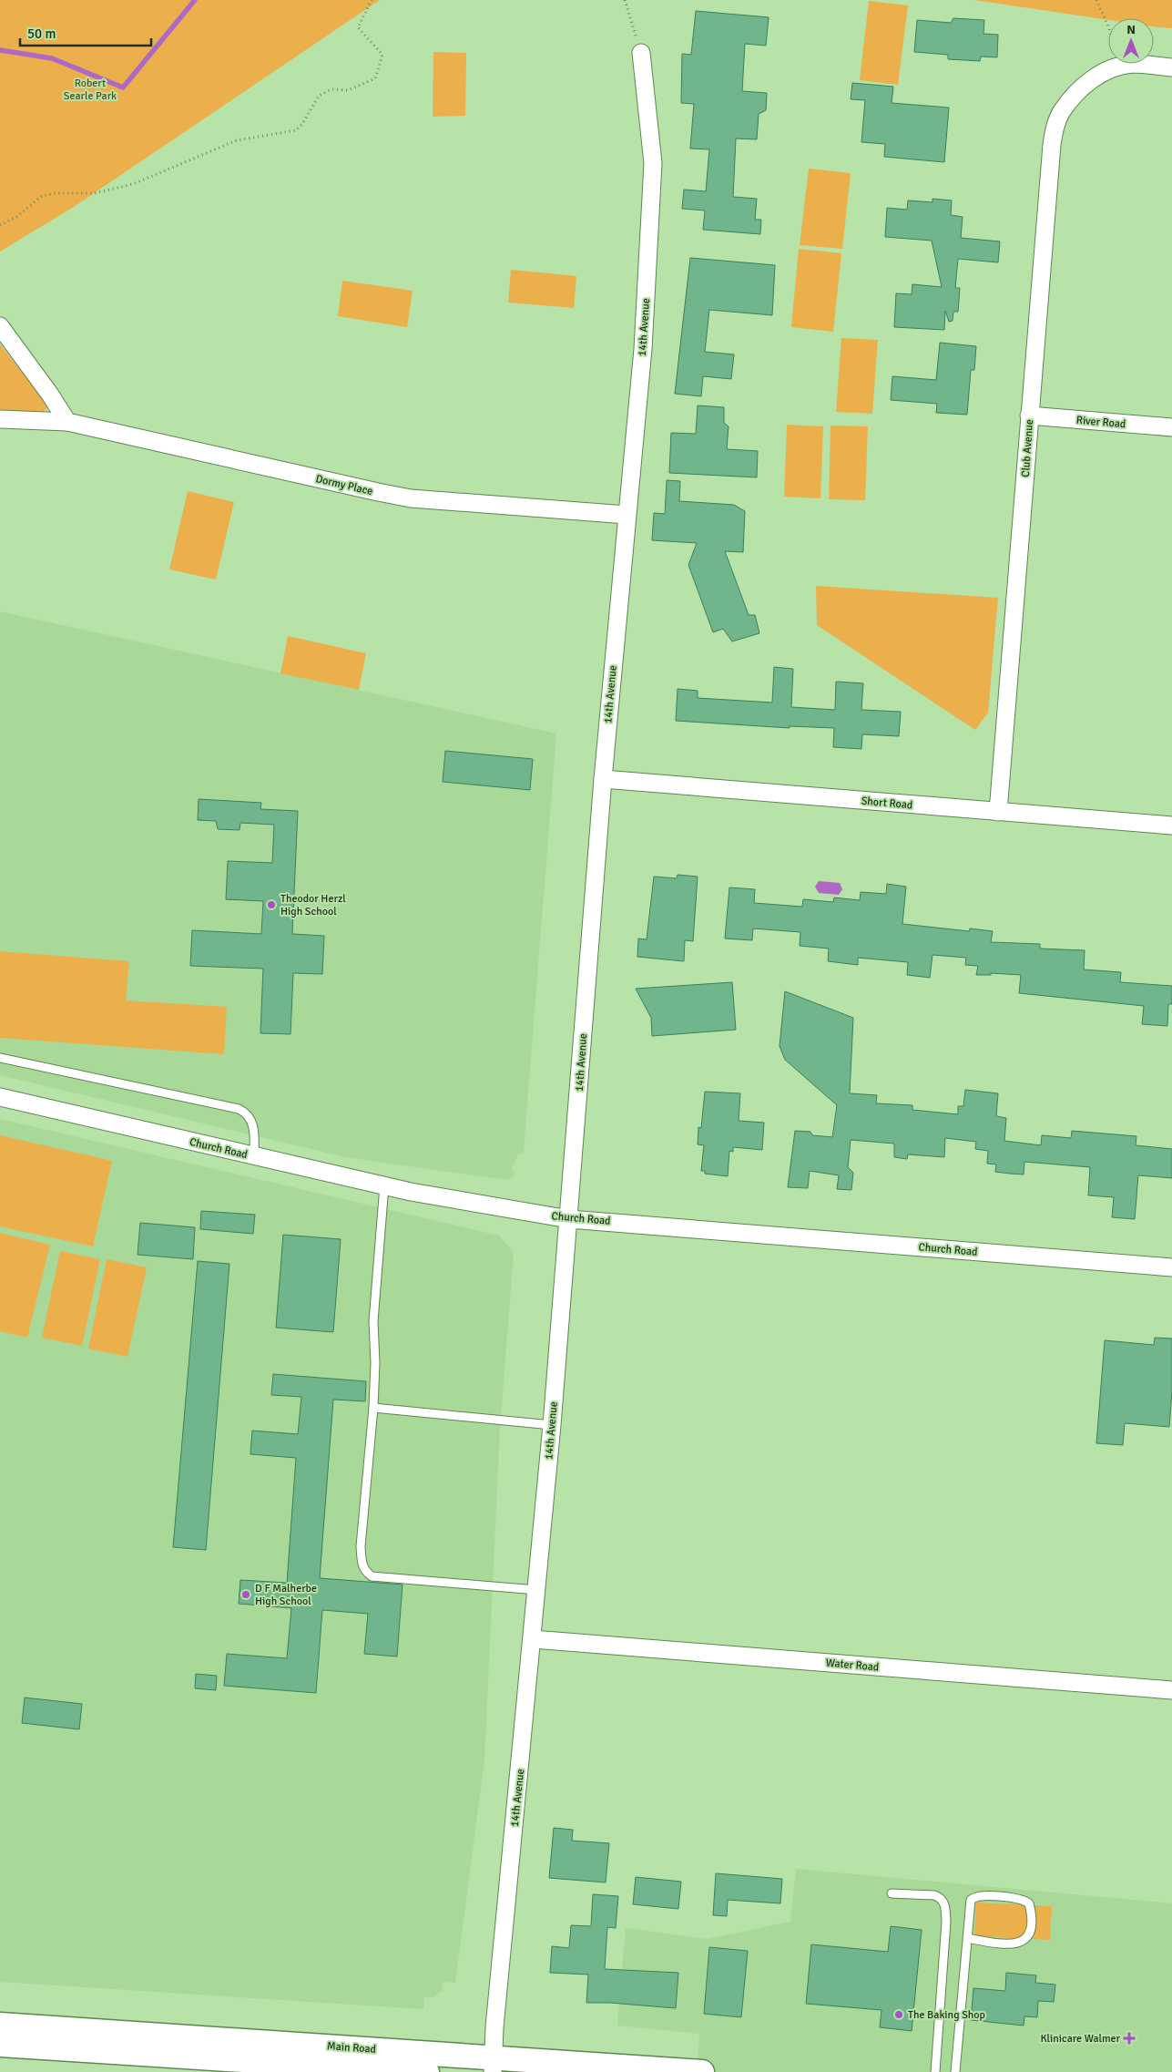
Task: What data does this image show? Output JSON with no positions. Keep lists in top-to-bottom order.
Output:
{
  "streets": {
    "main road": ["Main Road"],
    "street": [
      "14th Avenue",
      "River Road",
      "Club Avenue",
      "Dormy Place",
      "Short Road",
      "Church Road",
      "Water Road"
    ]
  },
  "crossings": [
    ["14th Avenue", "Dormy Place"],
    ["14th Avenue", "Short Road"],
    ["14th Avenue", "Church Road"],
    ["14th Avenue", "Water Road"],
    ["14th Avenue", "Main Road"],
    ["River Road", "Club Avenue"],
    ["Club Avenue", "Short Road"]
  ],
  "parks": ["Robert Searle Park"],
  "places": {
    "other": ["Theodor Herzl High School", "D F Malherbe High School", "The Baking Shop"],
    "health": ["Klinicare Walmer"]
  },
  "scale_bar": "50 m",
  "north": "top"
}
